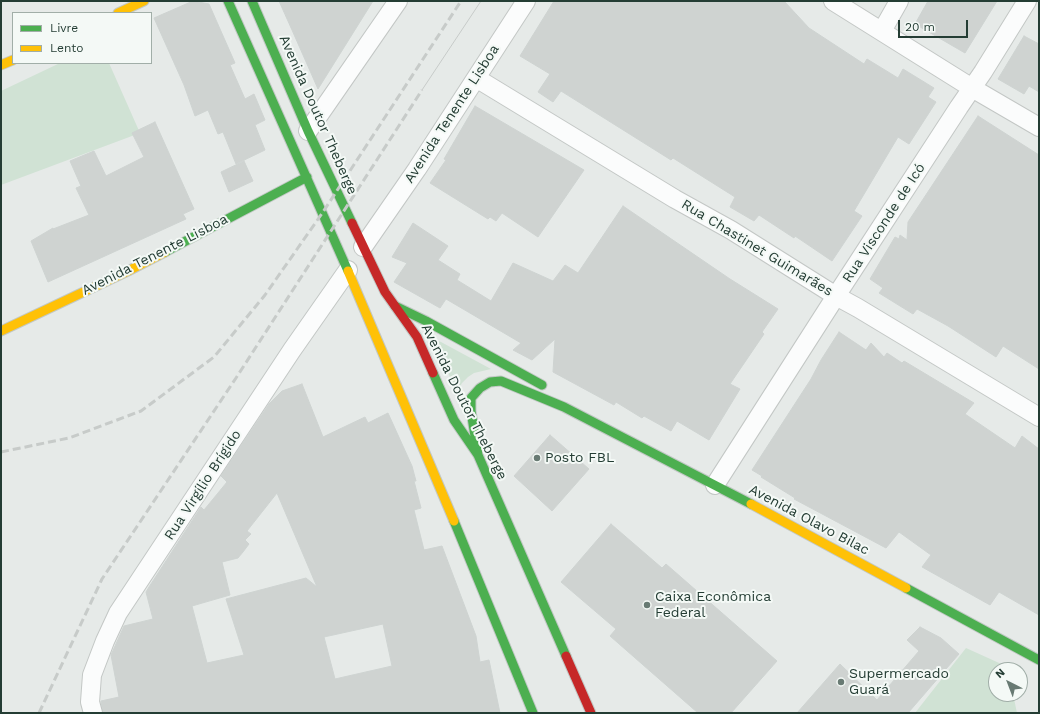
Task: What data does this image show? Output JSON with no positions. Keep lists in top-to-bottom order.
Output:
{
  "streets": {
    "main road": ["Avenida Tenente Lisboa", "Avenida Doutor Theberge", "Avenida Olavo Bilac"],
    "street": ["Rua Visconde de Icó", "Rua Chastinet Guimarães", "Rua Virgílio Brígido"]
  },
  "crossings": [
    ["Avenida Tenente Lisboa", "Avenida Doutor Theberge"],
    ["Avenida Tenente Lisboa", "Rua Chastinet Guimarães"],
    ["Avenida Doutor Theberge", "Avenida Olavo Bilac"],
    ["Rua Visconde de Icó", "Rua Chastinet Guimarães"],
    ["Rua Visconde de Icó", "Avenida Olavo Bilac"]
  ],
  "places": ["Posto FBL", "Caixa Econômica Federal", "Supermercado Guará"],
  "legend": ["Livre", "Lento"],
  "scale_bar": "20 m",
  "north": "top left"
}
